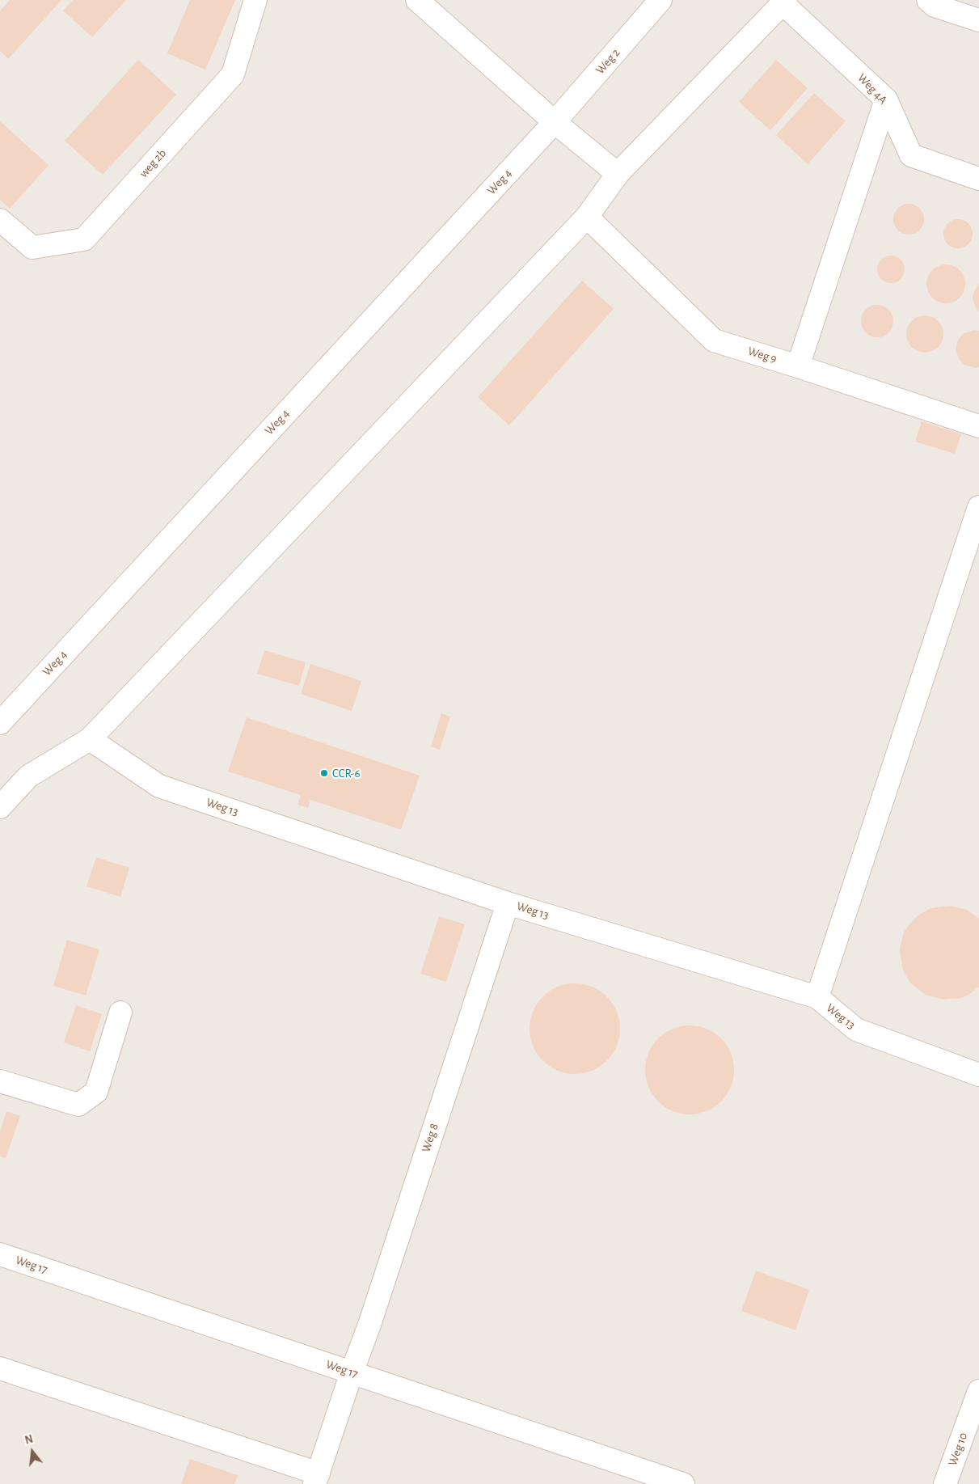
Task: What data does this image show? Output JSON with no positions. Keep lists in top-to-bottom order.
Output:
{
  "streets": {
    "lane": [
      "Weg 2",
      "Weg 4A",
      "weg 2b",
      "Weg 4",
      "Weg 9",
      "Weg 13",
      "Weg 8",
      "Weg 17",
      "Weg 10"
    ]
  },
  "crossings": [
    ["Weg 2", "Weg 4"],
    ["Weg 13", "Weg 8"],
    ["Weg 8", "Weg 17"]
  ],
  "places": ["CCR-6"],
  "north": "top"
}
